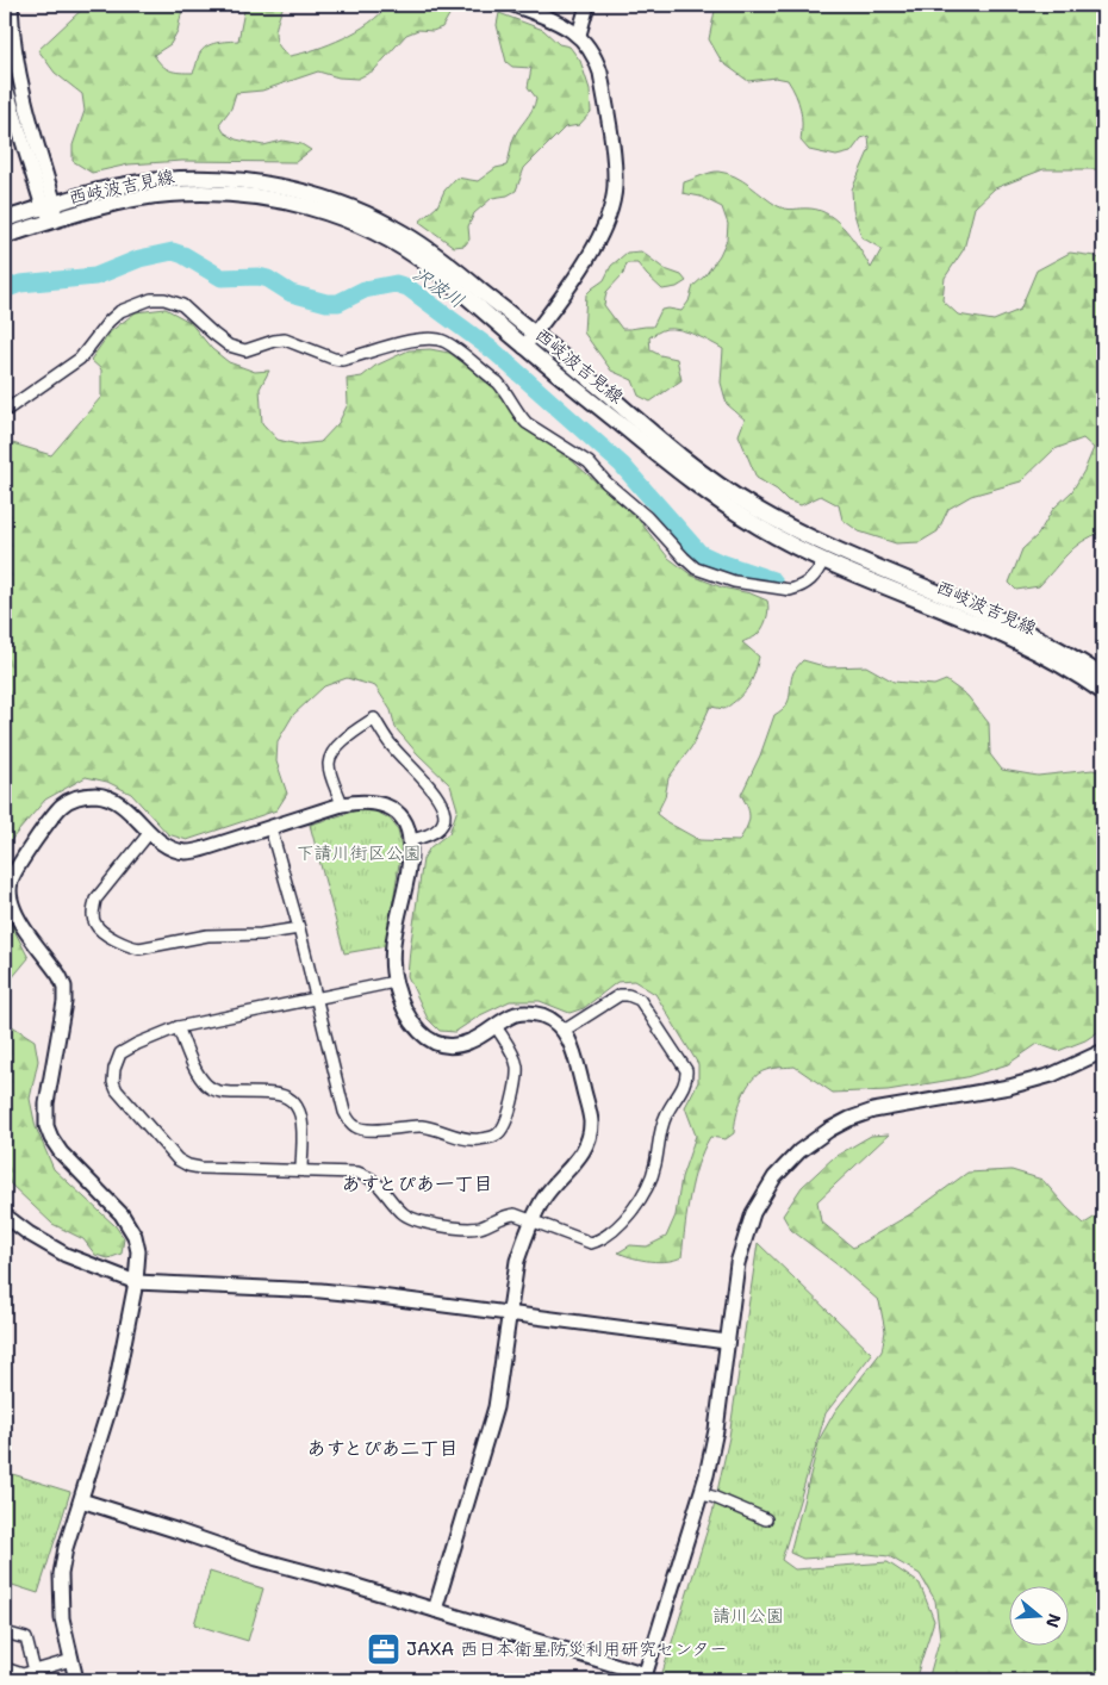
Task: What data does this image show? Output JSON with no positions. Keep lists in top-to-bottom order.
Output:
{
  "streets": {
    "main road": ["西岐波吉見線"]
  },
  "districts": ["あすとぴあ一丁目", "あすとぴあ二丁目"],
  "water": ["沢波川"],
  "parks": ["下請川街区公園", "請川公園"],
  "places": {
    "office": ["JAXA 西日本衛星防災利用研究センター"]
  },
  "north": "right"
}
